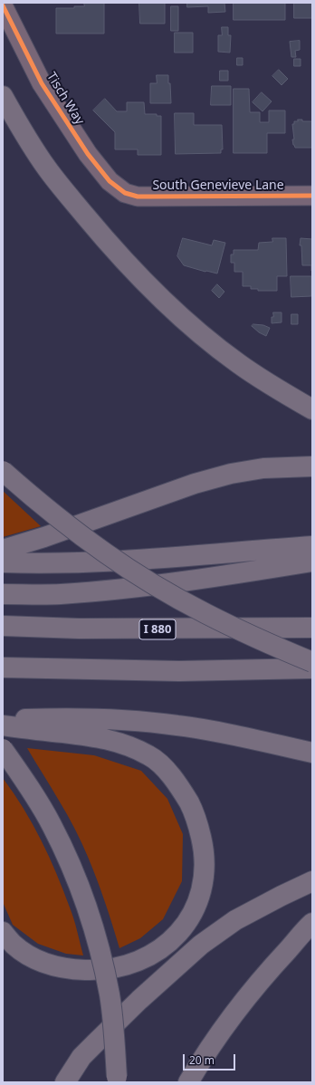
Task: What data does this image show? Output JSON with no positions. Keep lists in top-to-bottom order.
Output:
{
  "streets": {
    "highway": ["I 880"],
    "street": ["Tisch Way", "South Genevieve Lane"]
  },
  "crossings": [
    ["Tisch Way", "South Genevieve Lane"]
  ],
  "scale_bar": "20 m"
}
